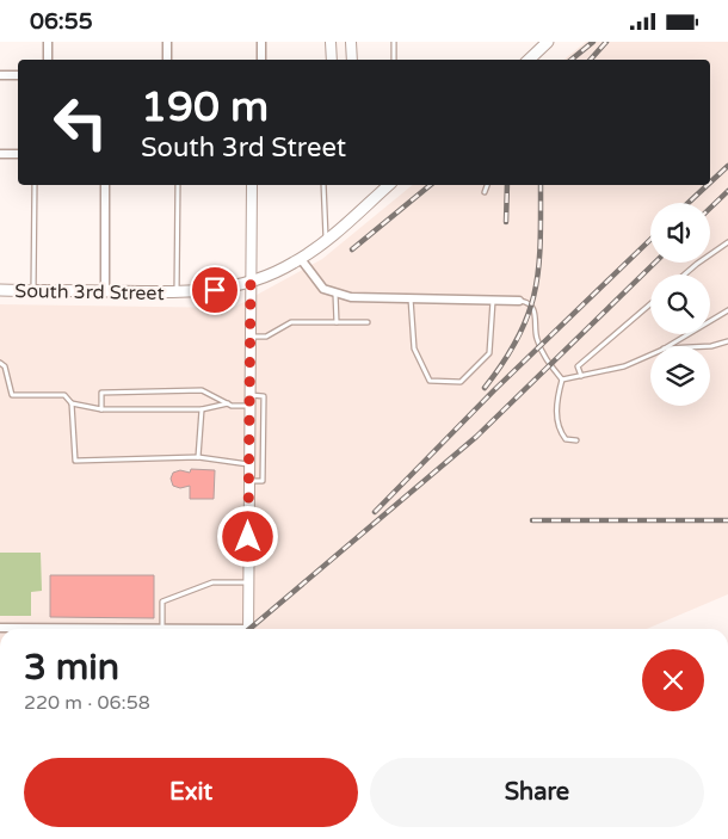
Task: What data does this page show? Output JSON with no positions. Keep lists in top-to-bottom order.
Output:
{
  "streets": {
    "main road": ["South 3rd Street"]
  },
  "page": {
    "status": "06:55",
    "turn": ["190 m", "South 3rd Street"],
    "heading": ["3 min", "220 m · 06:58"],
    "buttons": ["Exit", "Share"]
  }
}
